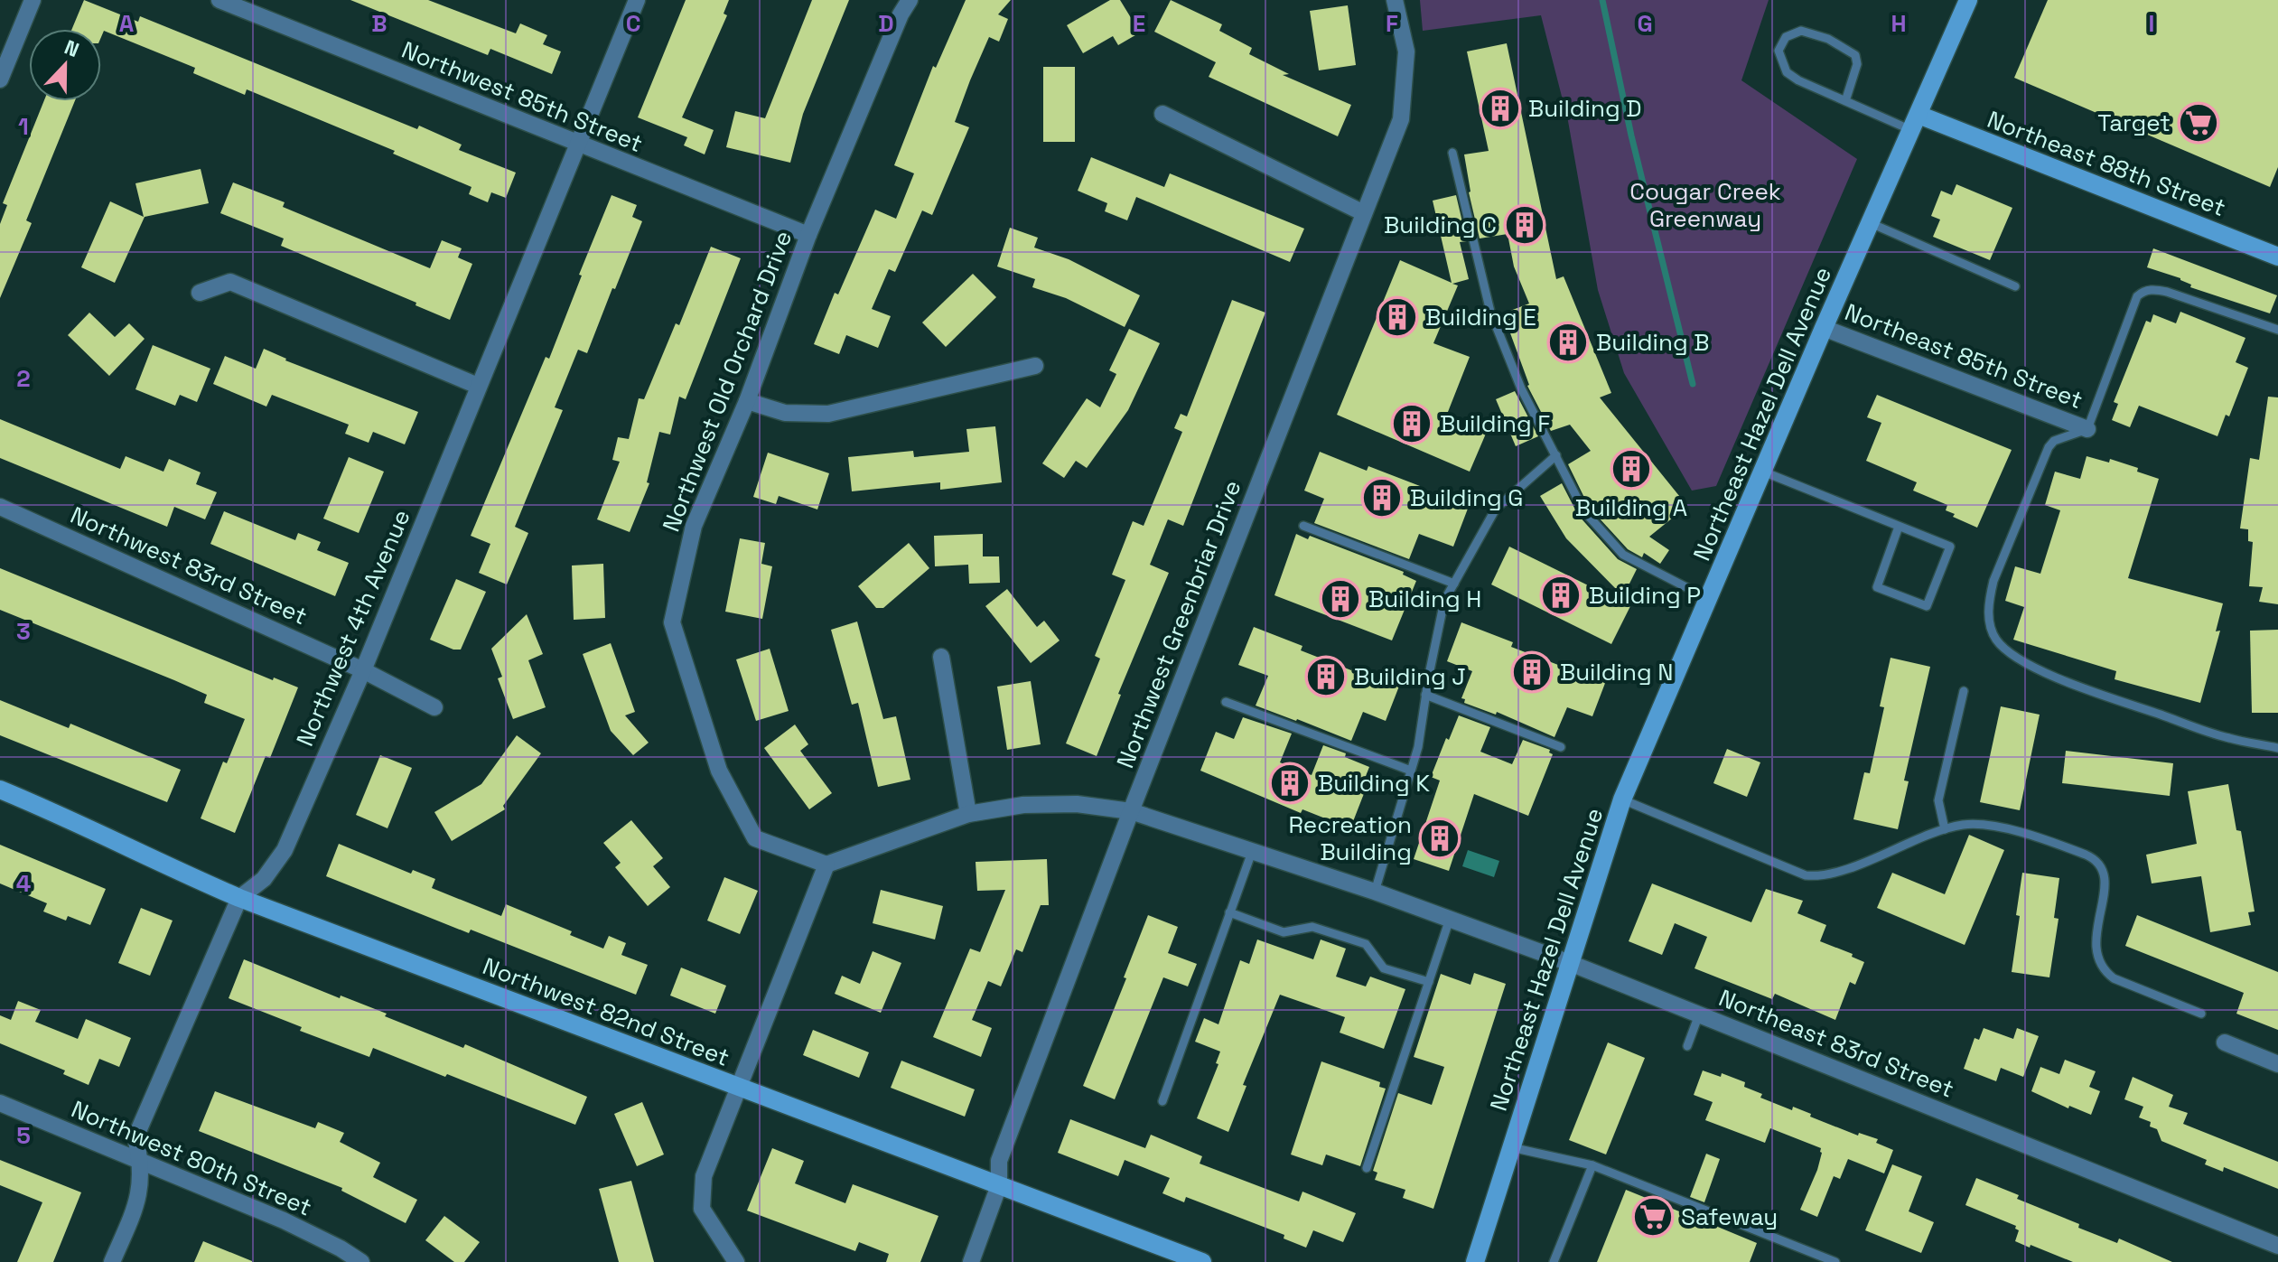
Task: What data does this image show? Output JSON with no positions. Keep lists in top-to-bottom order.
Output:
{
  "streets": {
    "street": [
      "Northwest 85th Street",
      "Northeast 88th Street",
      "Northeast 85th Street",
      "Northwest Old Orchard Drive",
      "Northeast Hazel Dell Avenue",
      "Northwest 83rd Street",
      "Northwest Greenbriar Drive",
      "Northwest 4th Avenue",
      "Northwest 82nd Street",
      "Northeast 83rd Street",
      "Northwest 80th Street"
    ]
  },
  "crossings": [
    ["Northwest 85th Street", "Northwest Old Orchard Drive"],
    ["Northwest 85th Street", "Northwest 4th Avenue"],
    ["Northeast 88th Street", "Northeast Hazel Dell Avenue"],
    ["Northeast 85th Street", "Northeast Hazel Dell Avenue"],
    ["Northeast Hazel Dell Avenue", "Northeast 83rd Street"],
    ["Northwest 83rd Street", "Northwest 4th Avenue"],
    ["Northwest Greenbriar Drive", "Northwest 82nd Street"],
    ["Northwest 4th Avenue", "Northwest 82nd Street"],
    ["Northwest 4th Avenue", "Northwest 80th Street"]
  ],
  "parks": ["Cougar Creek Greenway"],
  "places": {
    "building": [
      "Building D",
      "Building C",
      "Building E",
      "Building B",
      "Building F",
      "Building A",
      "Building G",
      "Building P",
      "Building H",
      "Building N",
      "Building J",
      "Building K",
      "Recreation Building"
    ],
    "supermarket": ["Target", "Safeway"]
  },
  "north": "top",
  "grid": {
    "columns": [
      "A",
      "B",
      "C",
      "D",
      "E",
      "F",
      "G",
      "H",
      "I"
    ],
    "rows": [
      "1",
      "2",
      "3",
      "4",
      "5"
    ]
  }
}
